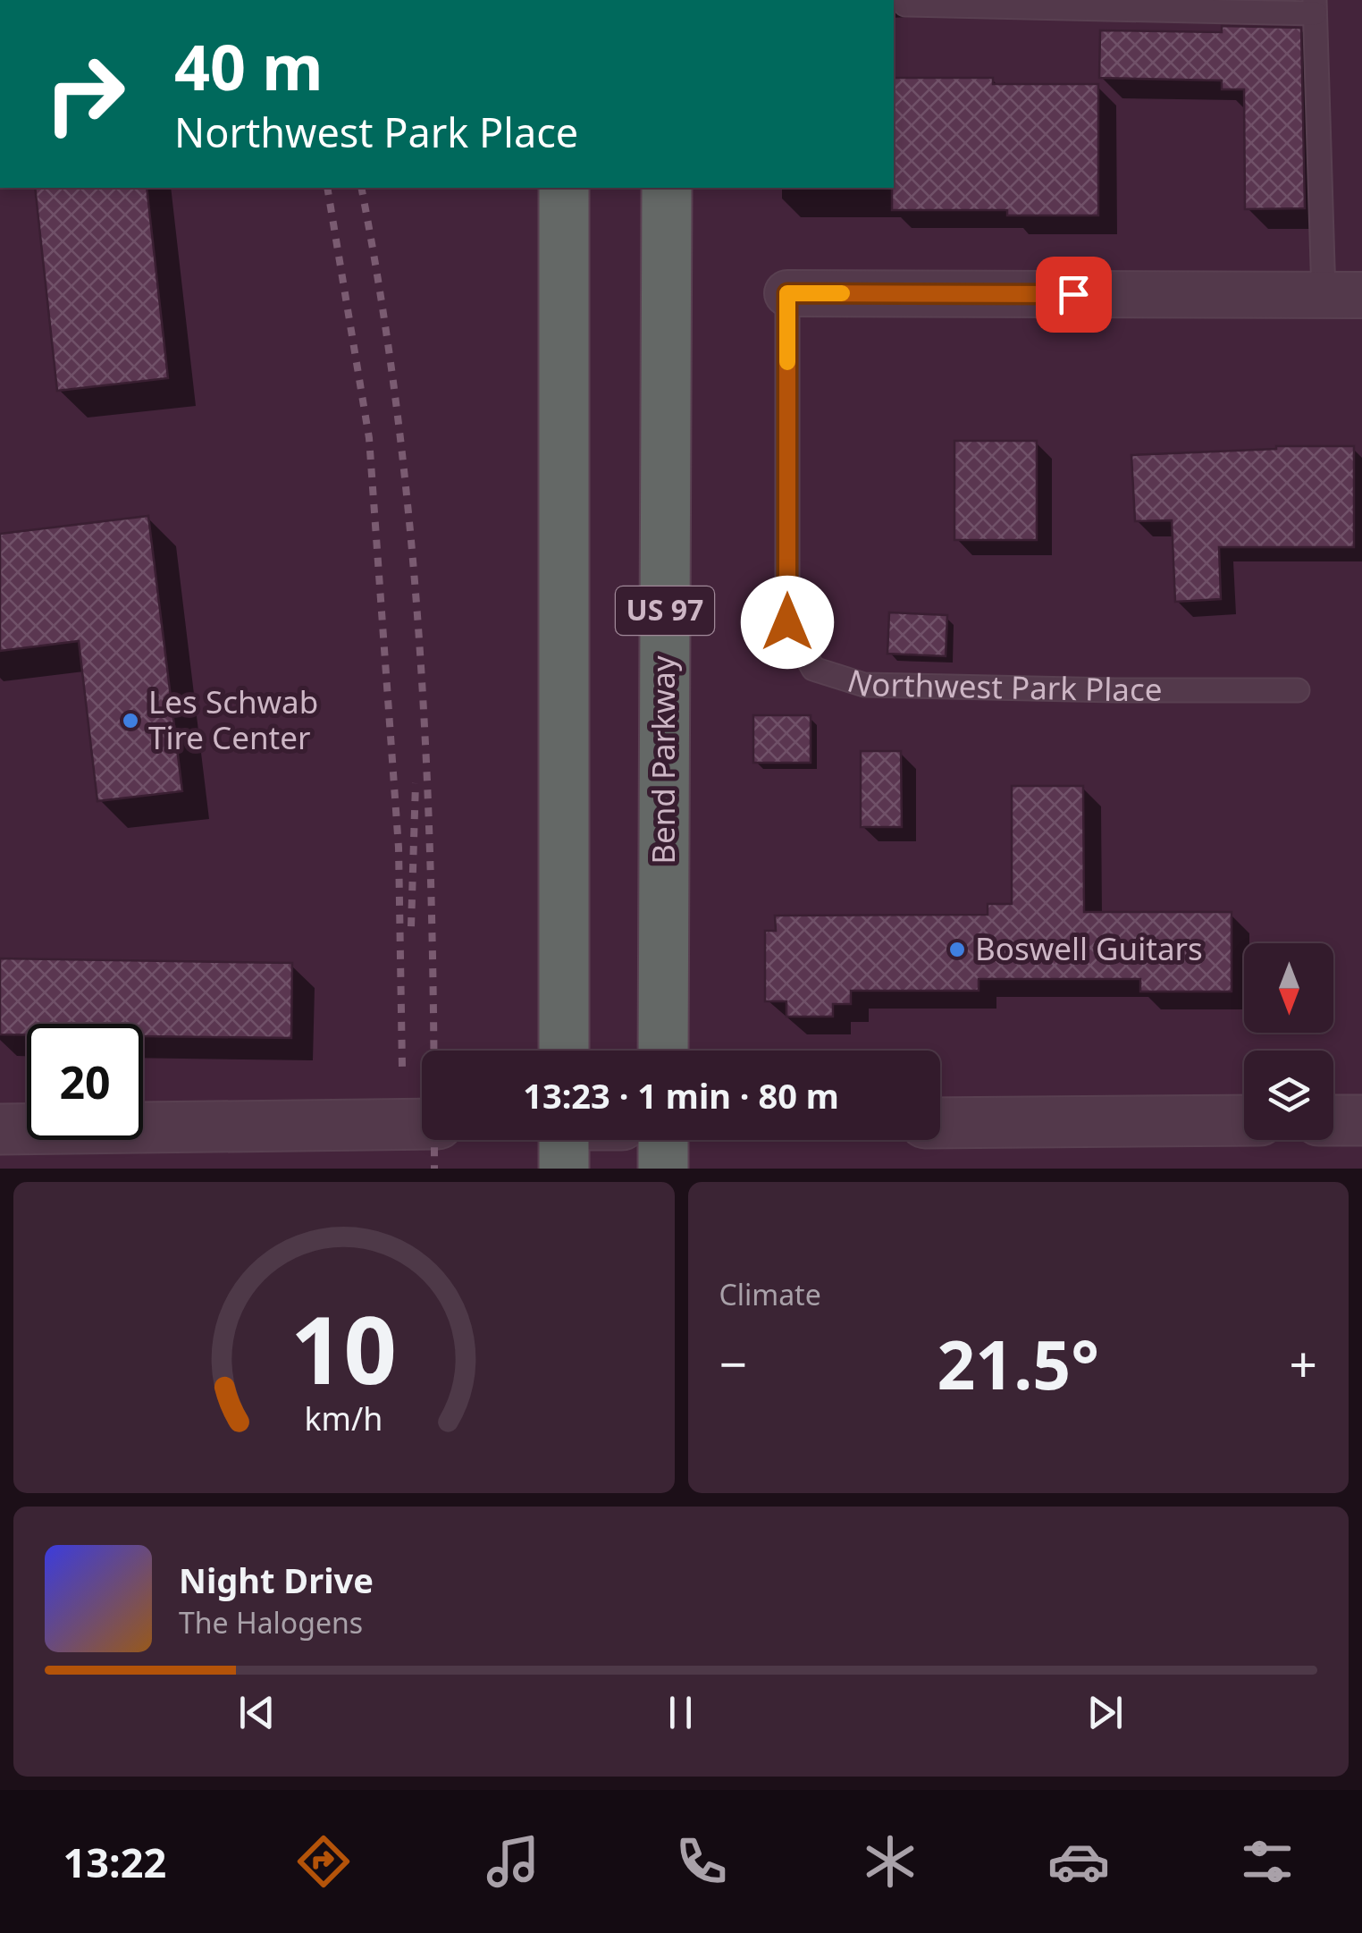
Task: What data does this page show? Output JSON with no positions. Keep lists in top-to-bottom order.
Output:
{
  "streets": {
    "highway": ["US 97", "Bend Parkway"],
    "street": ["Northwest Park Place"]
  },
  "places": ["Les Schwab Tire Center", "Boswell Guitars"],
  "north": "bottom",
  "page": {
    "turn": ["40 m", "Northwest Park Place"],
    "limit": "20",
    "trip": "13:23 · 1 min · 80 m",
    "tile": "Climate",
    "heat": ["−", "21.5°", "+"],
    "song": ["Night Drive", "The Halogens"],
    "tabs": "13:22",
    "gauge": ["10", "km/h"]
  }
}
